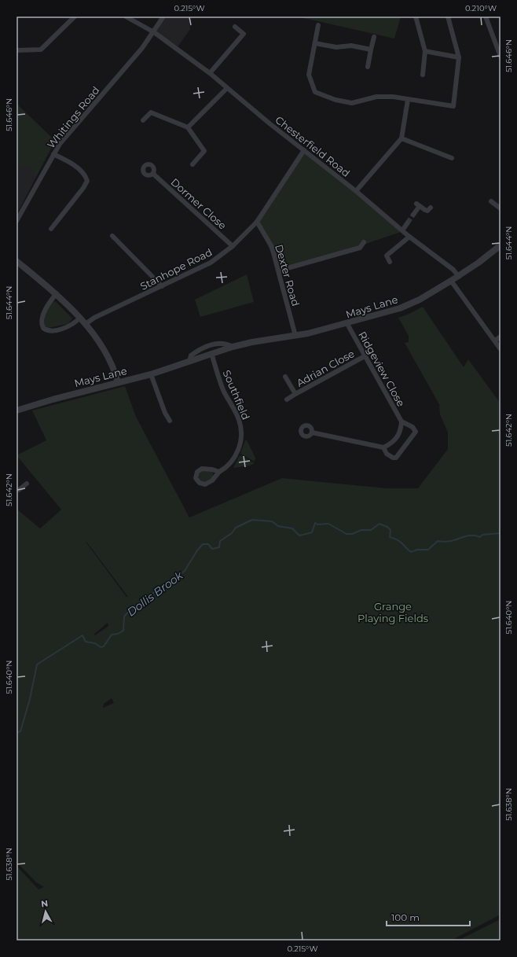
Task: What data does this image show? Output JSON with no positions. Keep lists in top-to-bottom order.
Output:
{
  "streets": {
    "street": [
      "Whitings Road",
      "Chesterfield Road",
      "Dormer Close",
      "Stanhope Road",
      "Dexter Road",
      "Mays Lane",
      "Adrian Close",
      "Ridgeview Close",
      "Southfield"
    ]
  },
  "crossings": [
    ["Whitings Road", "Chesterfield Road"],
    ["Chesterfield Road", "Stanhope Road"],
    ["Chesterfield Road", "Mays Lane"],
    ["Dormer Close", "Stanhope Road"],
    ["Stanhope Road", "Dexter Road"],
    ["Dexter Road", "Mays Lane"],
    ["Mays Lane", "Ridgeview Close"],
    ["Mays Lane", "Southfield"],
    ["Adrian Close", "Ridgeview Close"]
  ],
  "water": ["Dollis Brook"],
  "parks": ["Grange Playing Fields"],
  "scale_bar": "100 m",
  "north": "top",
  "coordinates": [
    "0.215°W",
    "0.210°W",
    "51.646°N",
    "51.644°N",
    "51.642°N",
    "51.640°N",
    "51.638°N"
  ]
}
